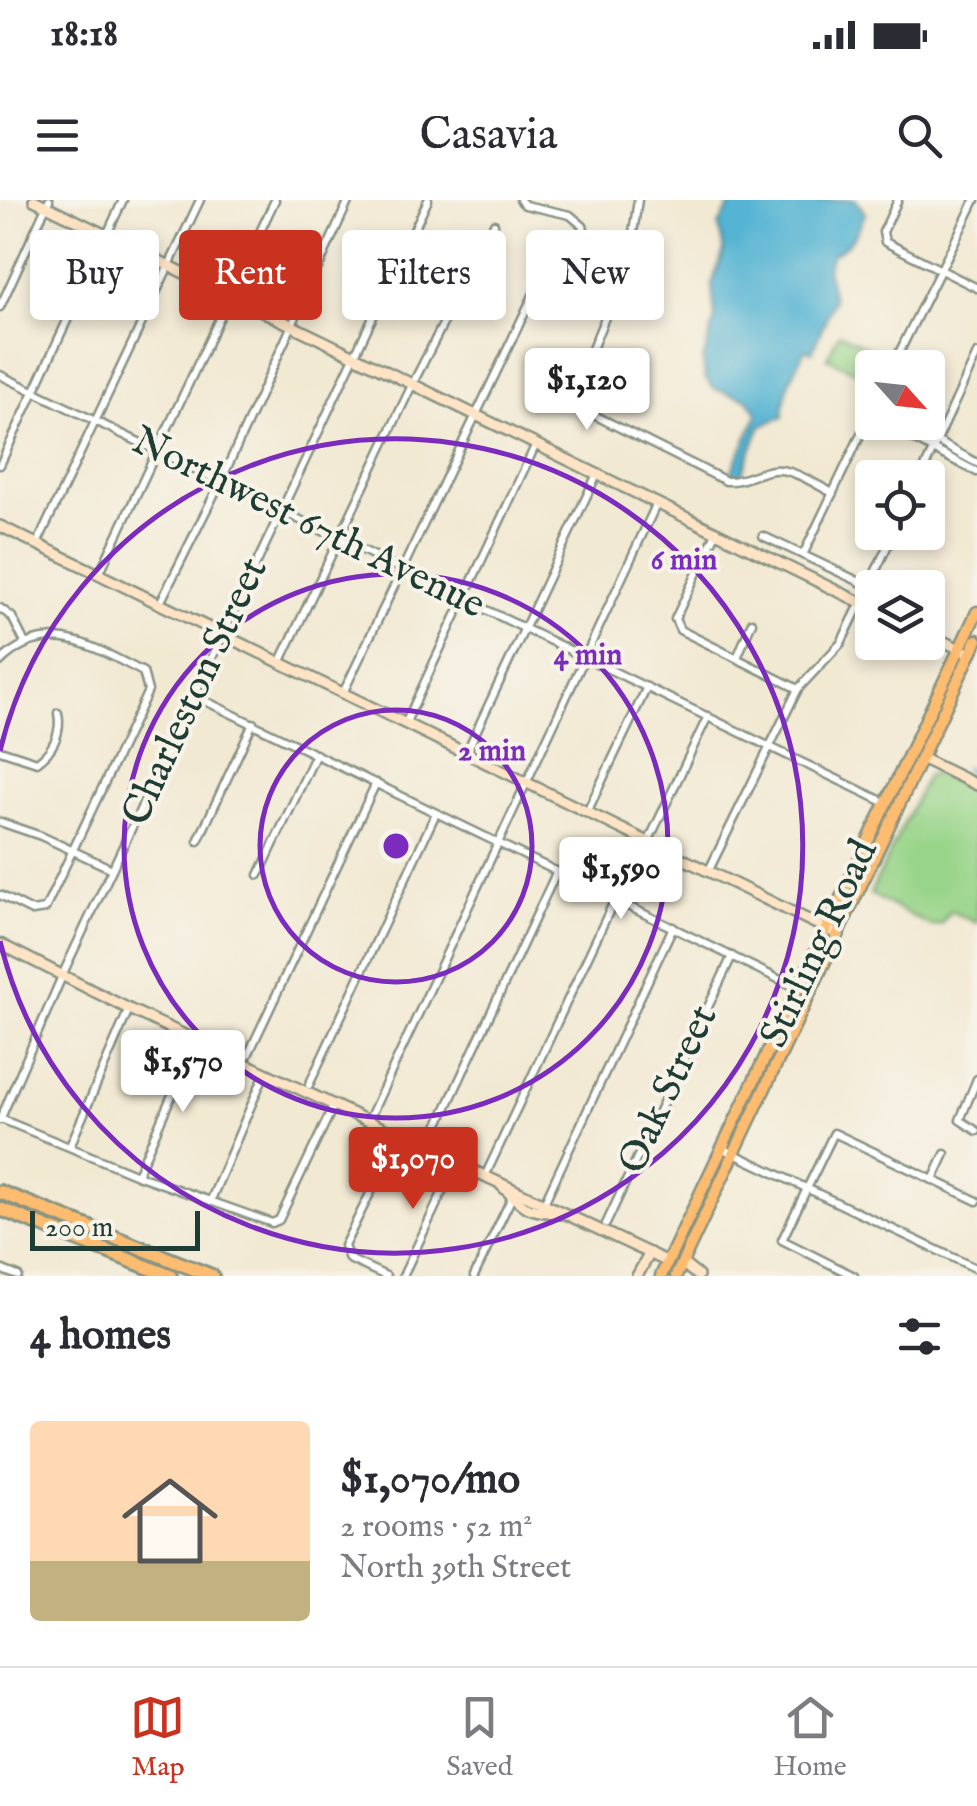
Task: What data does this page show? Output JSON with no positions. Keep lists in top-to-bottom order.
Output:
{
  "streets": {
    "main road": ["Stirling Road"],
    "street": ["Northwest 67th Avenue", "Charleston Street", "Oak Street"]
  },
  "crossings": [
    ["Northwest 67th Avenue", "Charleston Street"],
    ["Northwest 67th Avenue", "Stirling Road"]
  ],
  "scale_bar": "200 m",
  "north": "bottom right",
  "page": {
    "status": "18:18",
    "header": "Casavia",
    "chip": [
      "Buy",
      "Rent",
      "Filters",
      "New"
    ],
    "price": [
      "$1,120",
      "$1,590",
      "$1,570",
      "$1,070"
    ],
    "scale": "200 m",
    "heading": "4 homes",
    "list": [
      {
        "name": "$1,070/mo",
        "note": "2 rooms · 52 m² · North 39th Street"
      }
    ],
    "tabs": ["Map", "Saved", "Home"]
  },
  "rings": ["6 min", "4 min", "2 min"]
}
